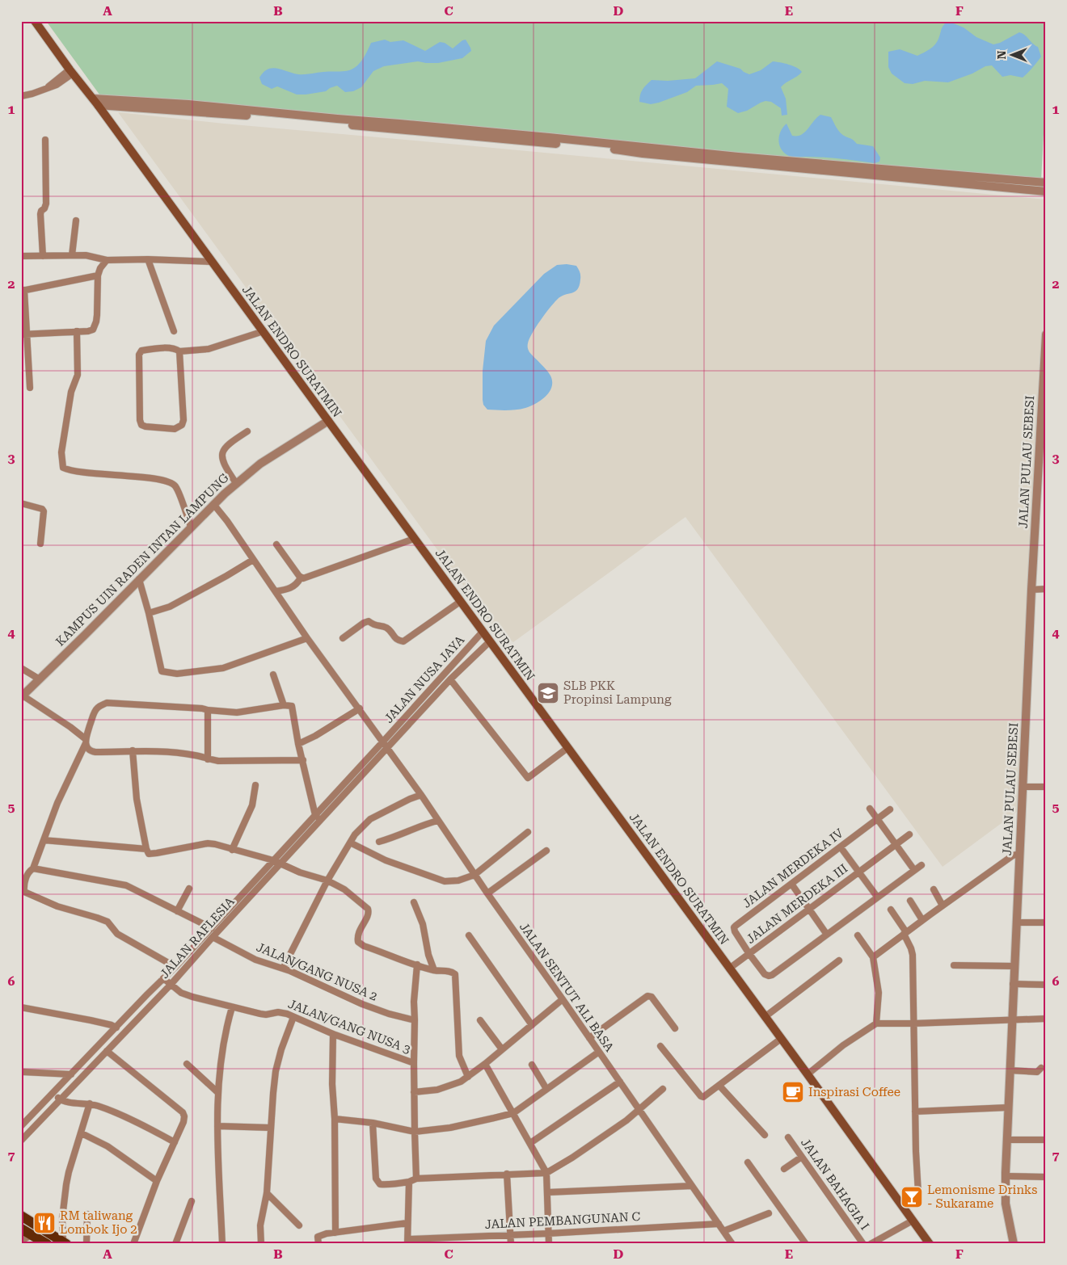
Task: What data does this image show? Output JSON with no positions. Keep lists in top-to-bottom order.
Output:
{
  "streets": {
    "main road": ["JALAN ENDRO SURATMIN"],
    "street": [
      "JALAN PULAU SEBESI",
      "KAMPUS UIN RADEN INTAN LAMPUNG",
      "JALAN NUSA JAYA",
      "JALAN MERDEKA IV",
      "JALAN MERDEKA III",
      "JALAN RAFLESIA",
      "JALAN/GANG NUSA 2",
      "JALAN SENTUT ALI BASA",
      "JALAN/GANG NUSA 3",
      "JALAN BAHAGIA I",
      "JALAN PEMBANGUNAN C"
    ]
  },
  "crossings": [
    ["JALAN ENDRO SURATMIN", "KAMPUS UIN RADEN INTAN LAMPUNG"],
    ["JALAN ENDRO SURATMIN", "JALAN NUSA JAYA"],
    ["JALAN ENDRO SURATMIN", "JALAN MERDEKA III"],
    ["KAMPUS UIN RADEN INTAN LAMPUNG", "JALAN SENTUT ALI BASA"],
    ["JALAN NUSA JAYA", "JALAN RAFLESIA"],
    ["JALAN NUSA JAYA", "JALAN SENTUT ALI BASA"],
    ["JALAN MERDEKA IV", "JALAN MERDEKA III"],
    ["JALAN RAFLESIA", "JALAN/GANG NUSA 2"],
    ["JALAN RAFLESIA", "JALAN SENTUT ALI BASA"],
    ["JALAN RAFLESIA", "JALAN/GANG NUSA 3"],
    ["JALAN SENTUT ALI BASA", "JALAN PEMBANGUNAN C"]
  ],
  "places": {
    "school or university": ["SLB PKK Propinsi Lampung"],
    "cafe": ["Inspirasi Coffee"],
    "bar": ["Lemonisme Drinks - Sukarame"],
    "restaurant": ["RM taliwang Lombok Ijo 2"]
  },
  "north": "left",
  "grid": {
    "columns": [
      "A",
      "B",
      "C",
      "D",
      "E",
      "F"
    ],
    "rows": [
      "1",
      "2",
      "3",
      "4",
      "5",
      "6",
      "7"
    ]
  }
}
